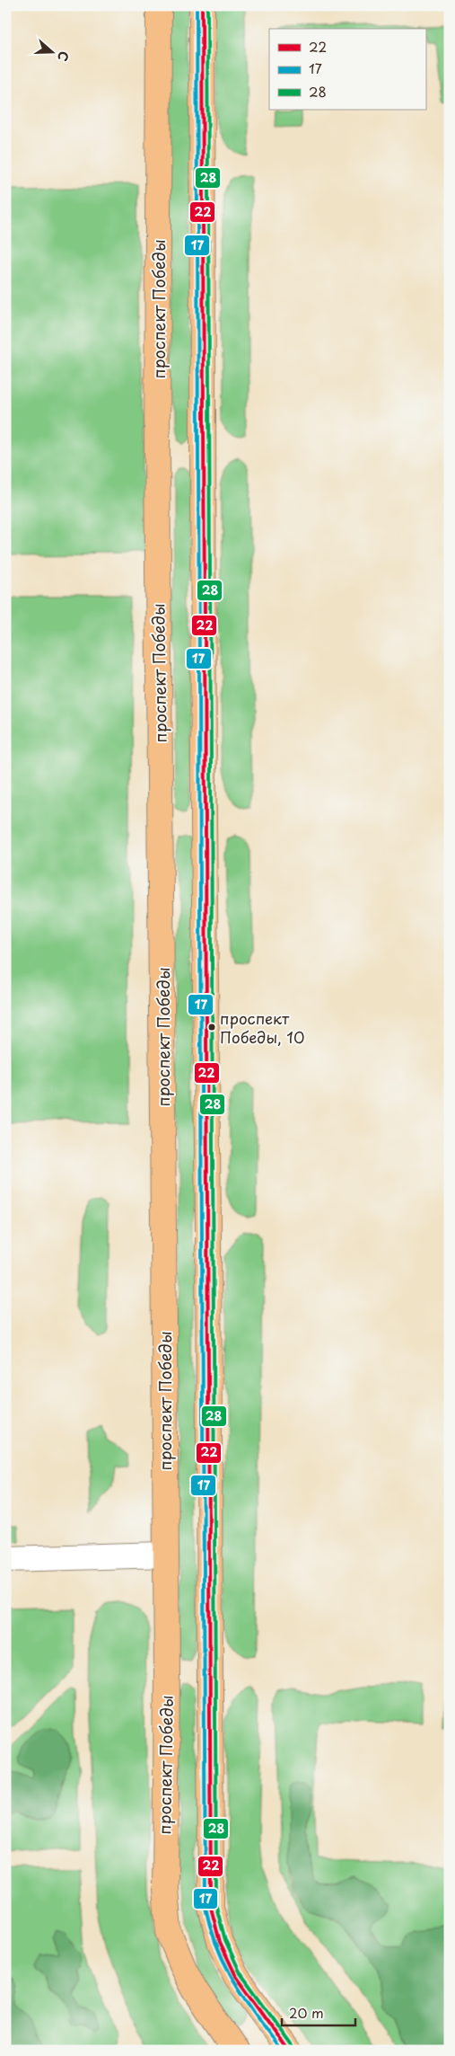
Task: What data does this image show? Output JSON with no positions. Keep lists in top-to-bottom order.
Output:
{
  "streets": {
    "main road": ["проспект Победы"]
  },
  "places": ["проспект Победы, 10"],
  "lines": ["transit line 22", "transit line 17", "transit line 28"],
  "legend": ["22", "17", "28"],
  "scale_bar": "20 m",
  "north": "right"
}
